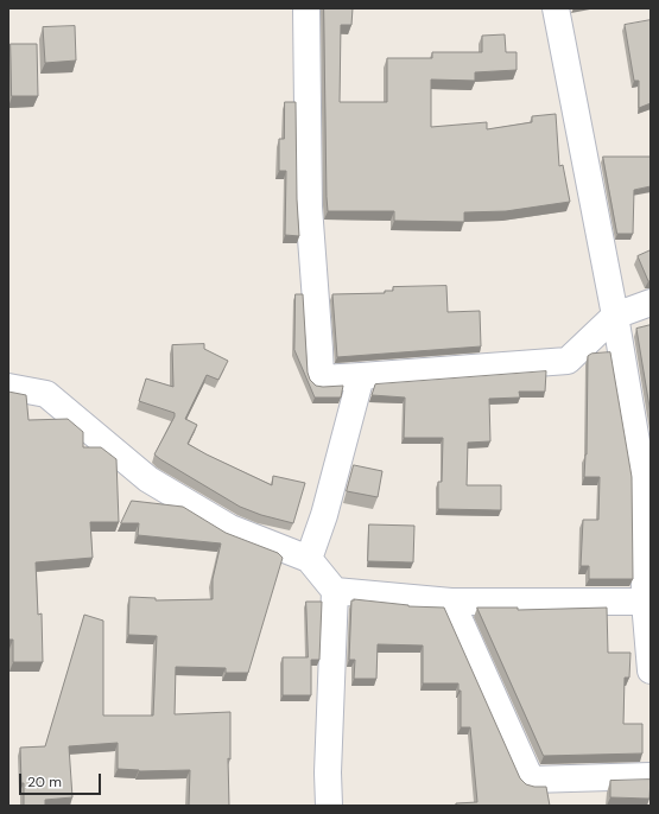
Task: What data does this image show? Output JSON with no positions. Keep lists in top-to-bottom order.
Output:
{
  "scale_bar": "20 m"
}
